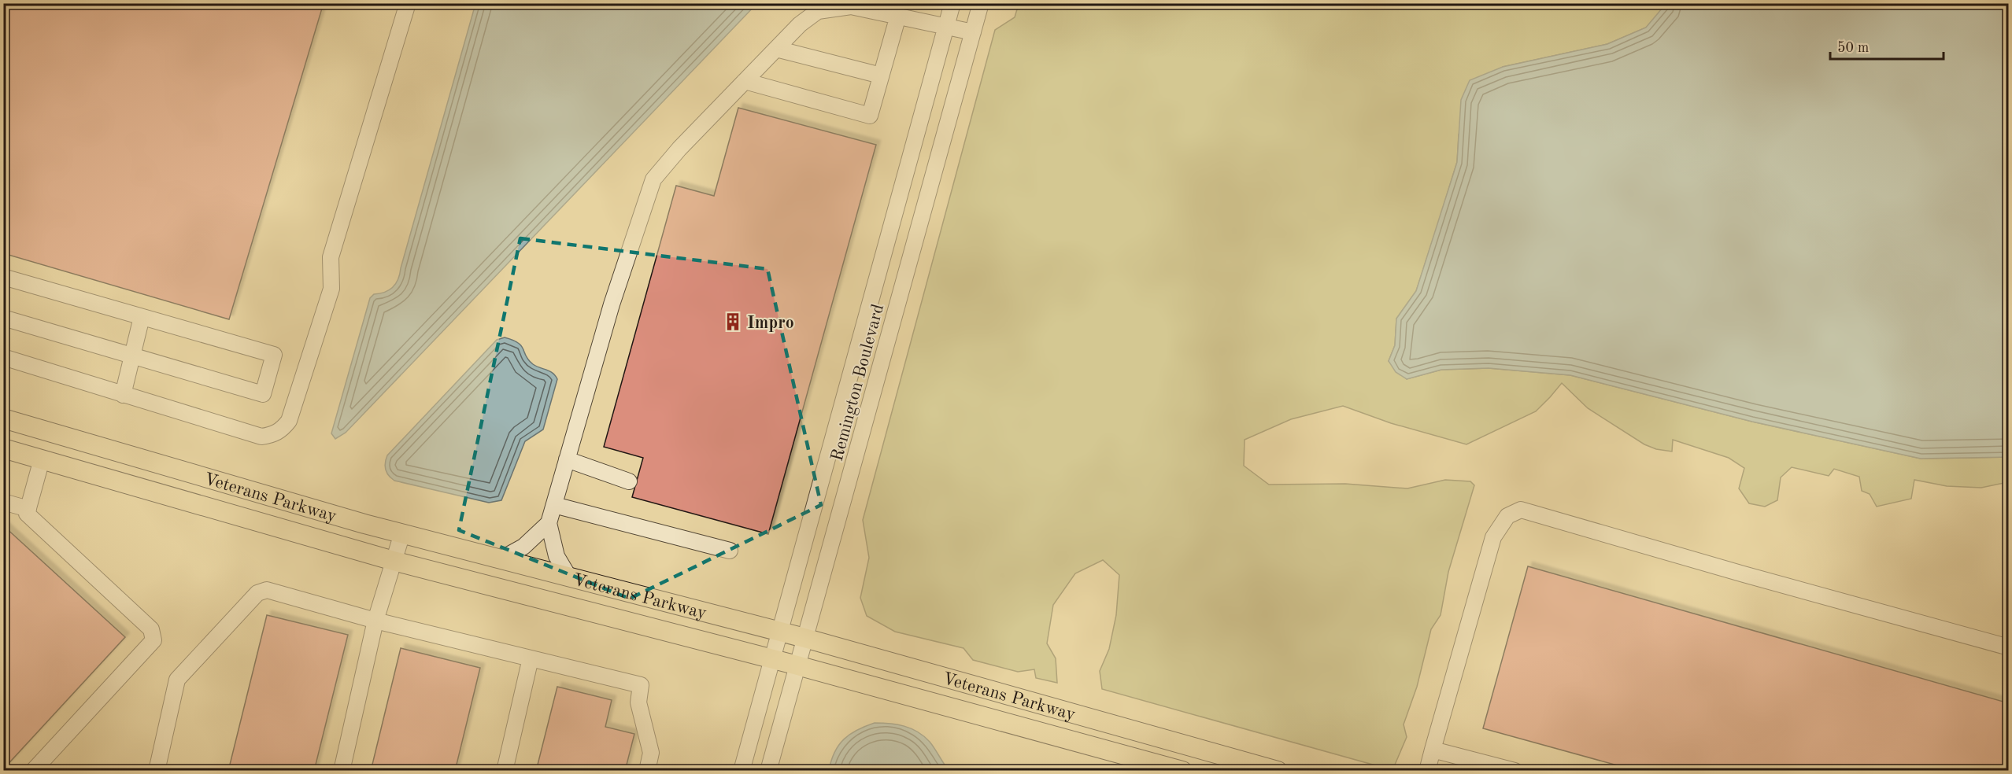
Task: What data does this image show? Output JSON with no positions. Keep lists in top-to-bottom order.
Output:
{
  "streets": {
    "main road": ["Veterans Parkway"],
    "street": ["Remington Boulevard"]
  },
  "crossings": [
    ["Remington Boulevard", "Veterans Parkway"]
  ],
  "places": {
    "building": ["Impro"]
  },
  "scale_bar": "50 m"
}
